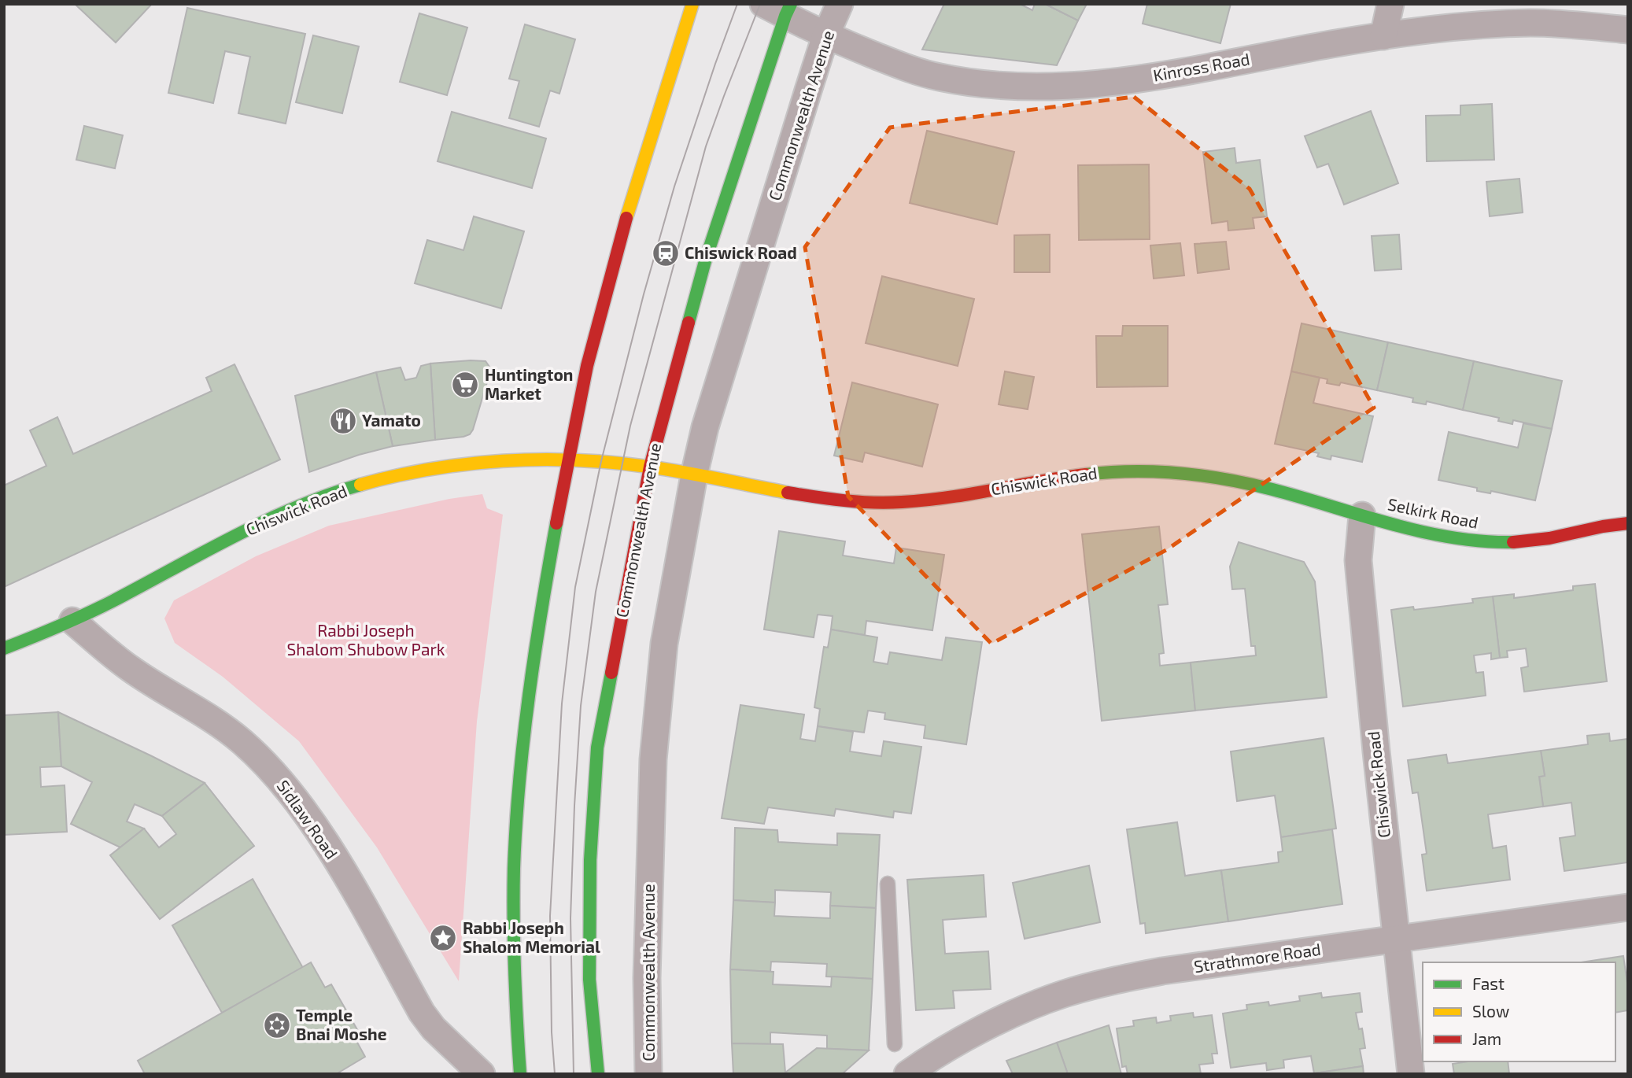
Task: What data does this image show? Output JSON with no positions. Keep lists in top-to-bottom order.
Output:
{
  "streets": {
    "main road": ["Commonwealth Avenue", "Chiswick Road", "Selkirk Road"],
    "street": ["Kinross Road", "Sidlaw Road", "Strathmore Road"]
  },
  "crossings": [
    ["Kinross Road", "Commonwealth Avenue"],
    ["Commonwealth Avenue", "Chiswick Road"],
    ["Chiswick Road", "Selkirk Road"],
    ["Chiswick Road", "Sidlaw Road"],
    ["Chiswick Road", "Strathmore Road"]
  ],
  "parks": ["Rabbi Joseph Shalom Shubow Park"],
  "places": {
    "station": ["Chiswick Road"],
    "supermarket": ["Huntington Market"],
    "restaurant": ["Yamato"],
    "place": ["Rabbi Joseph Shalom Memorial"],
    "synagogue": ["Temple Bnai Moshe"]
  },
  "legend": ["Fast", "Slow", "Jam"]
}
